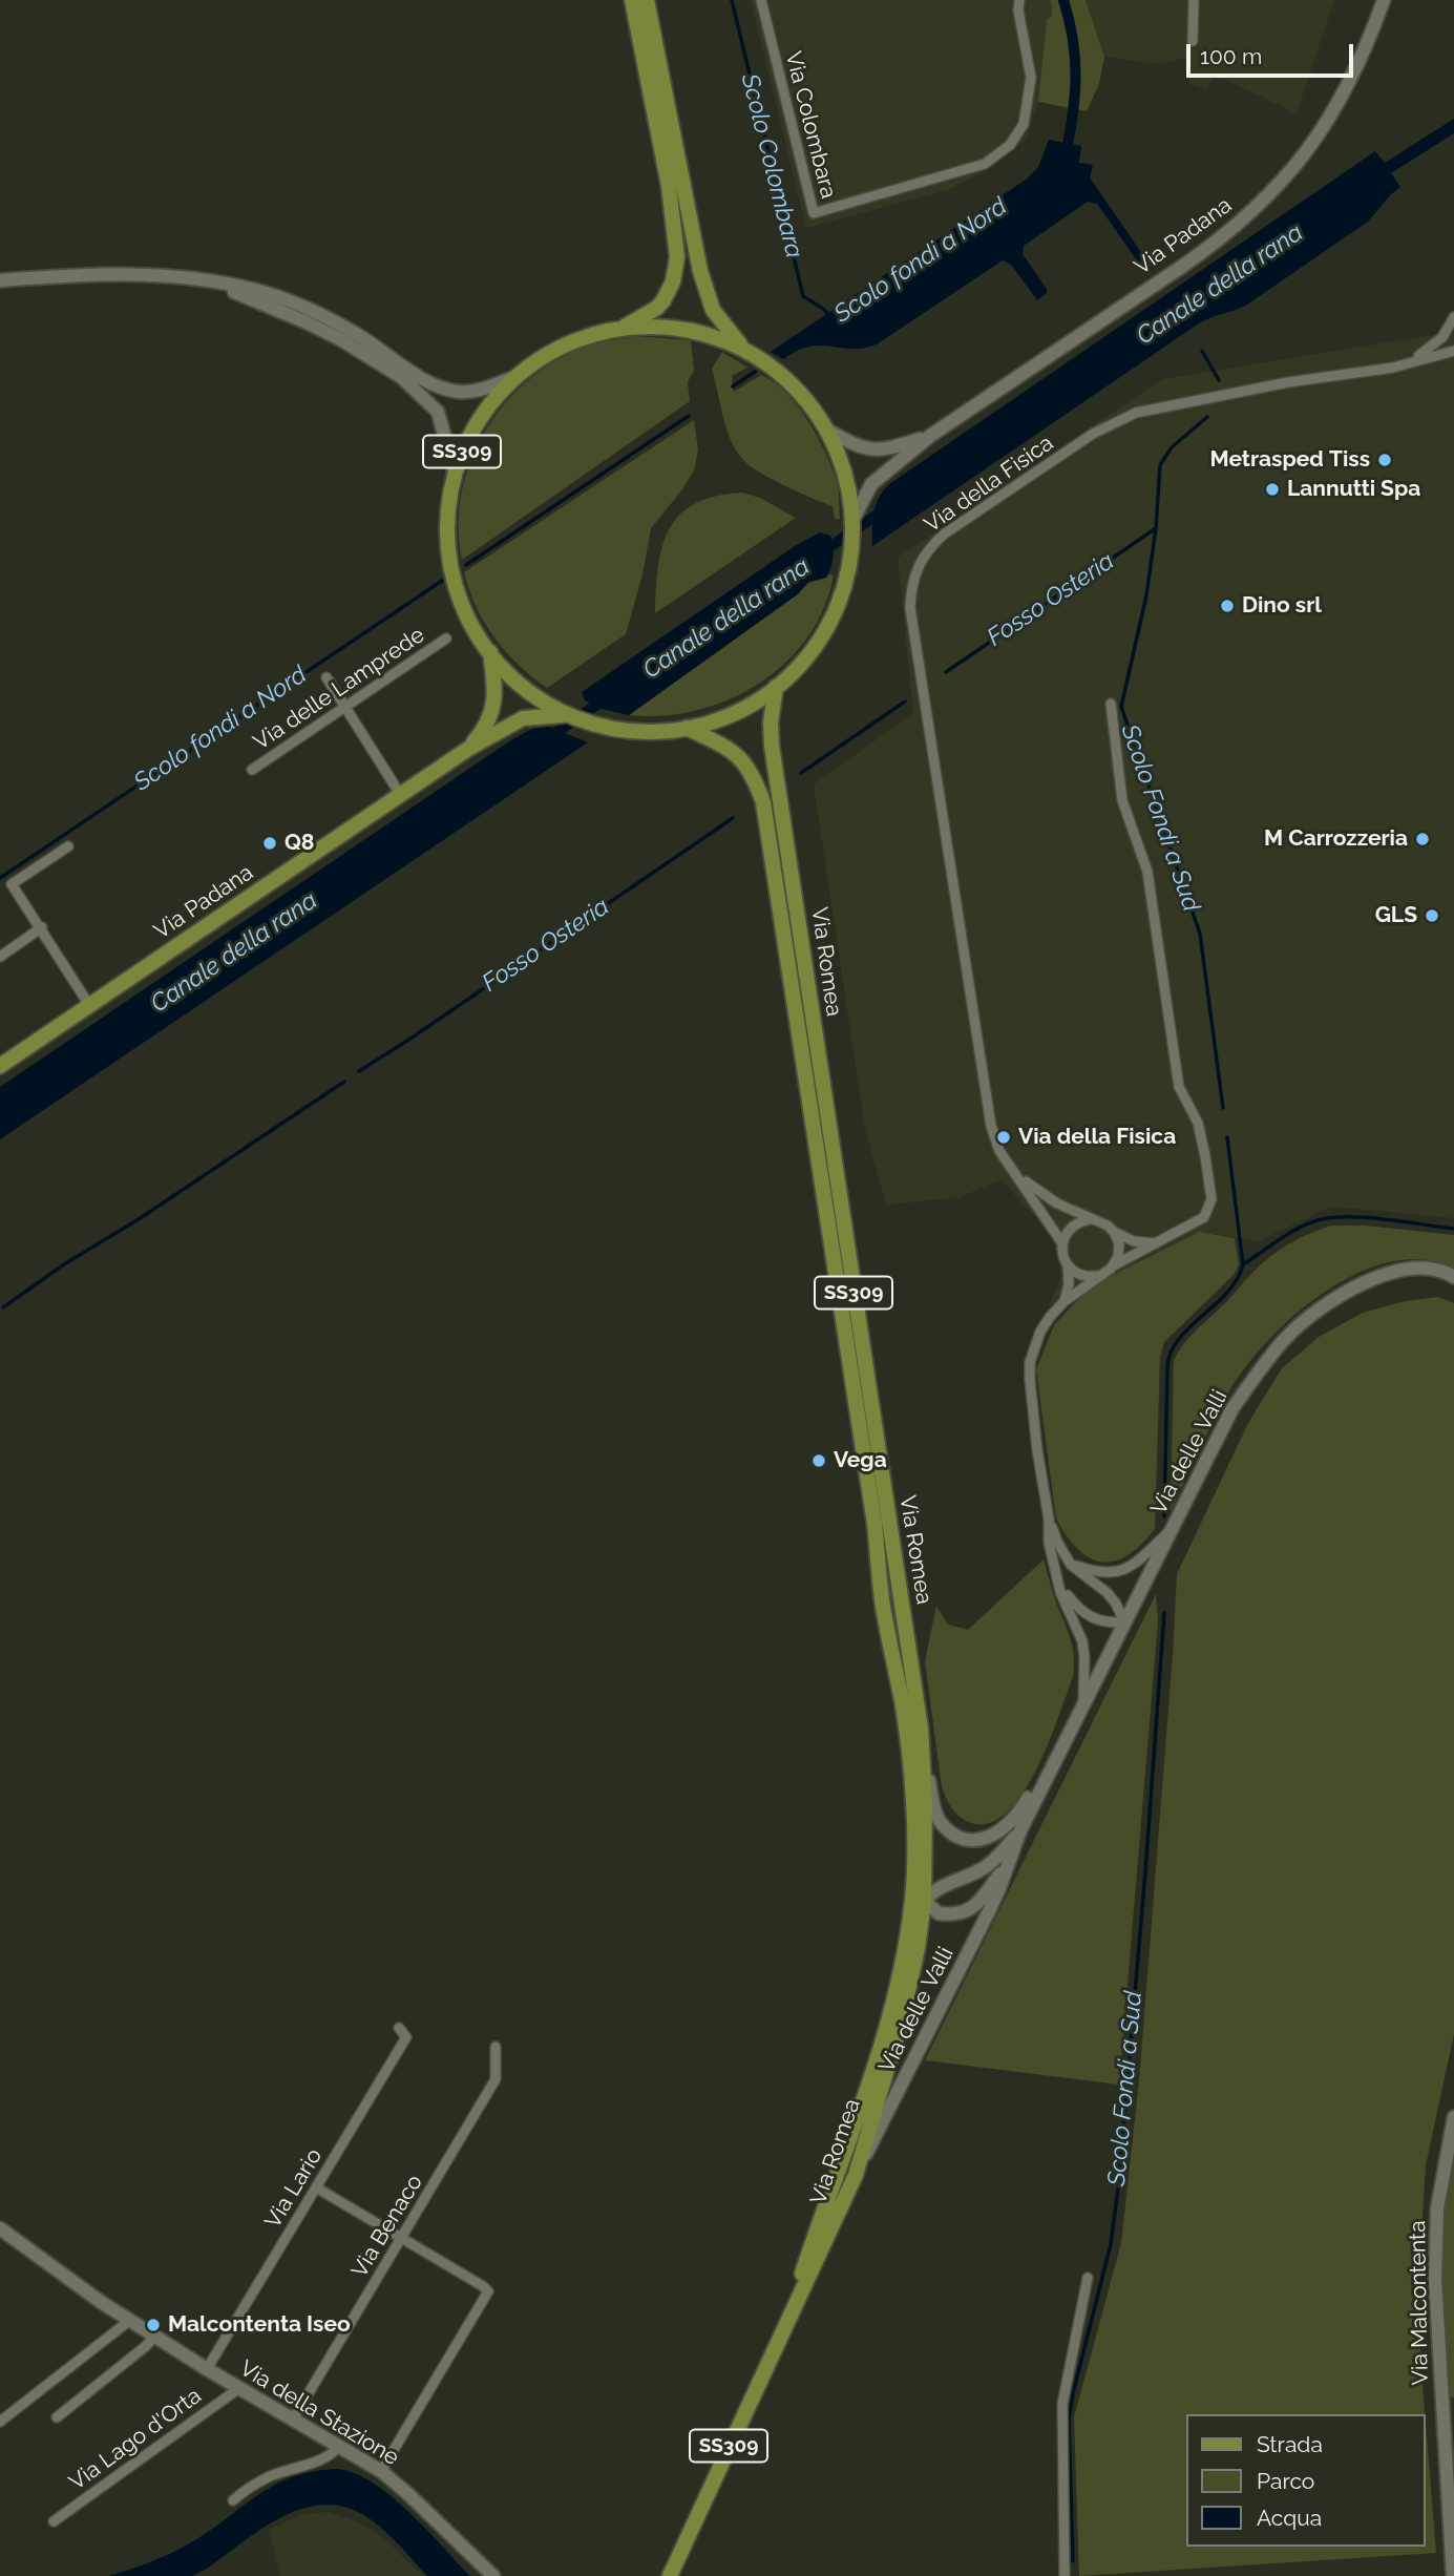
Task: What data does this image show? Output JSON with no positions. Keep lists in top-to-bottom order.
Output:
{
  "streets": {
    "main road": ["Via Padana", "SS309", "Via Romea"],
    "street": [
      "Via Colombara",
      "Via della Fisica",
      "Via delle Lamprede",
      "Via delle Valli",
      "Via Lario",
      "Via Benaco",
      "Via Malcontenta",
      "Via della Stazione",
      "Via Lago d'Orta"
    ]
  },
  "crossings": [
    ["Via Padana", "SS309"],
    ["SS309", "Via Romea"],
    ["Via Romea", "Via delle Valli"],
    ["Via Lario", "Via della Stazione"],
    ["Via Benaco", "Via della Stazione"],
    ["Via della Stazione", "Via Lago d'Orta"]
  ],
  "water": [
    "Scolo Colombara",
    "Scolo fondi a Nord",
    "Canale della rana",
    "Fosso Osteria",
    "Scolo Fondi a Sud"
  ],
  "places": [
    "Metrasped Tiss",
    "Lannutti Spa",
    "Dino srl",
    "M Carrozzeria",
    "Q8",
    "GLS",
    "Via della Fisica",
    "Vega",
    "Malcontenta Iseo"
  ],
  "legend": ["Strada", "Parco", "Acqua"],
  "scale_bar": "100 m"
}
